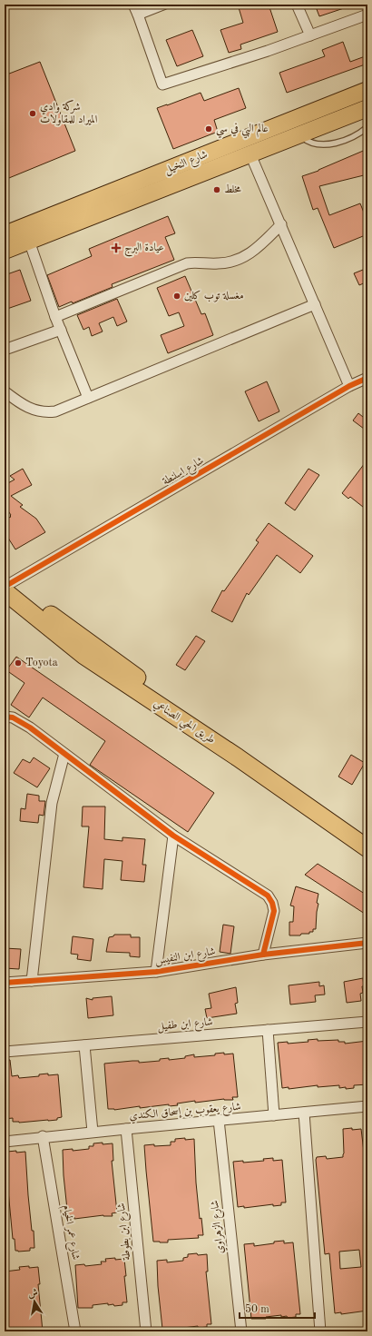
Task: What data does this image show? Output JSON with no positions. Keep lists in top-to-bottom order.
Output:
{
  "streets": {
    "highway": ["طريق الحي الصناعي"],
    "main road": ["شارع النخيل"],
    "street": [
      "شارع اسلنطة",
      "شارع ابن النفيس",
      "شارع ابن طفيل",
      "شارع يعقوب بن إسحاق الكندي",
      "شارع الزهراوي",
      "شارع ابن بطوطة",
      "شارع عمر الخيام"
    ]
  },
  "crossings": [
    ["شارع اسلنطة", "طريق الحي الصناعي"],
    ["شارع يعقوب بن إسحاق الكندي", "شارع الزهراوي"],
    ["شارع يعقوب بن إسحاق الكندي", "شارع ابن بطوطة"],
    ["شارع يعقوب بن إسحاق الكندي", "شارع عمر الخيام"]
  ],
  "places": {
    "other": [
      "شركة وادي الميراد للمقاولات",
      "عالم البي في سي",
      "مخلط",
      "مغسلة توب كلين",
      "Toyota"
    ],
    "health": ["عيادة البرج"]
  },
  "scale_bar": "50 m",
  "north": "top"
}
